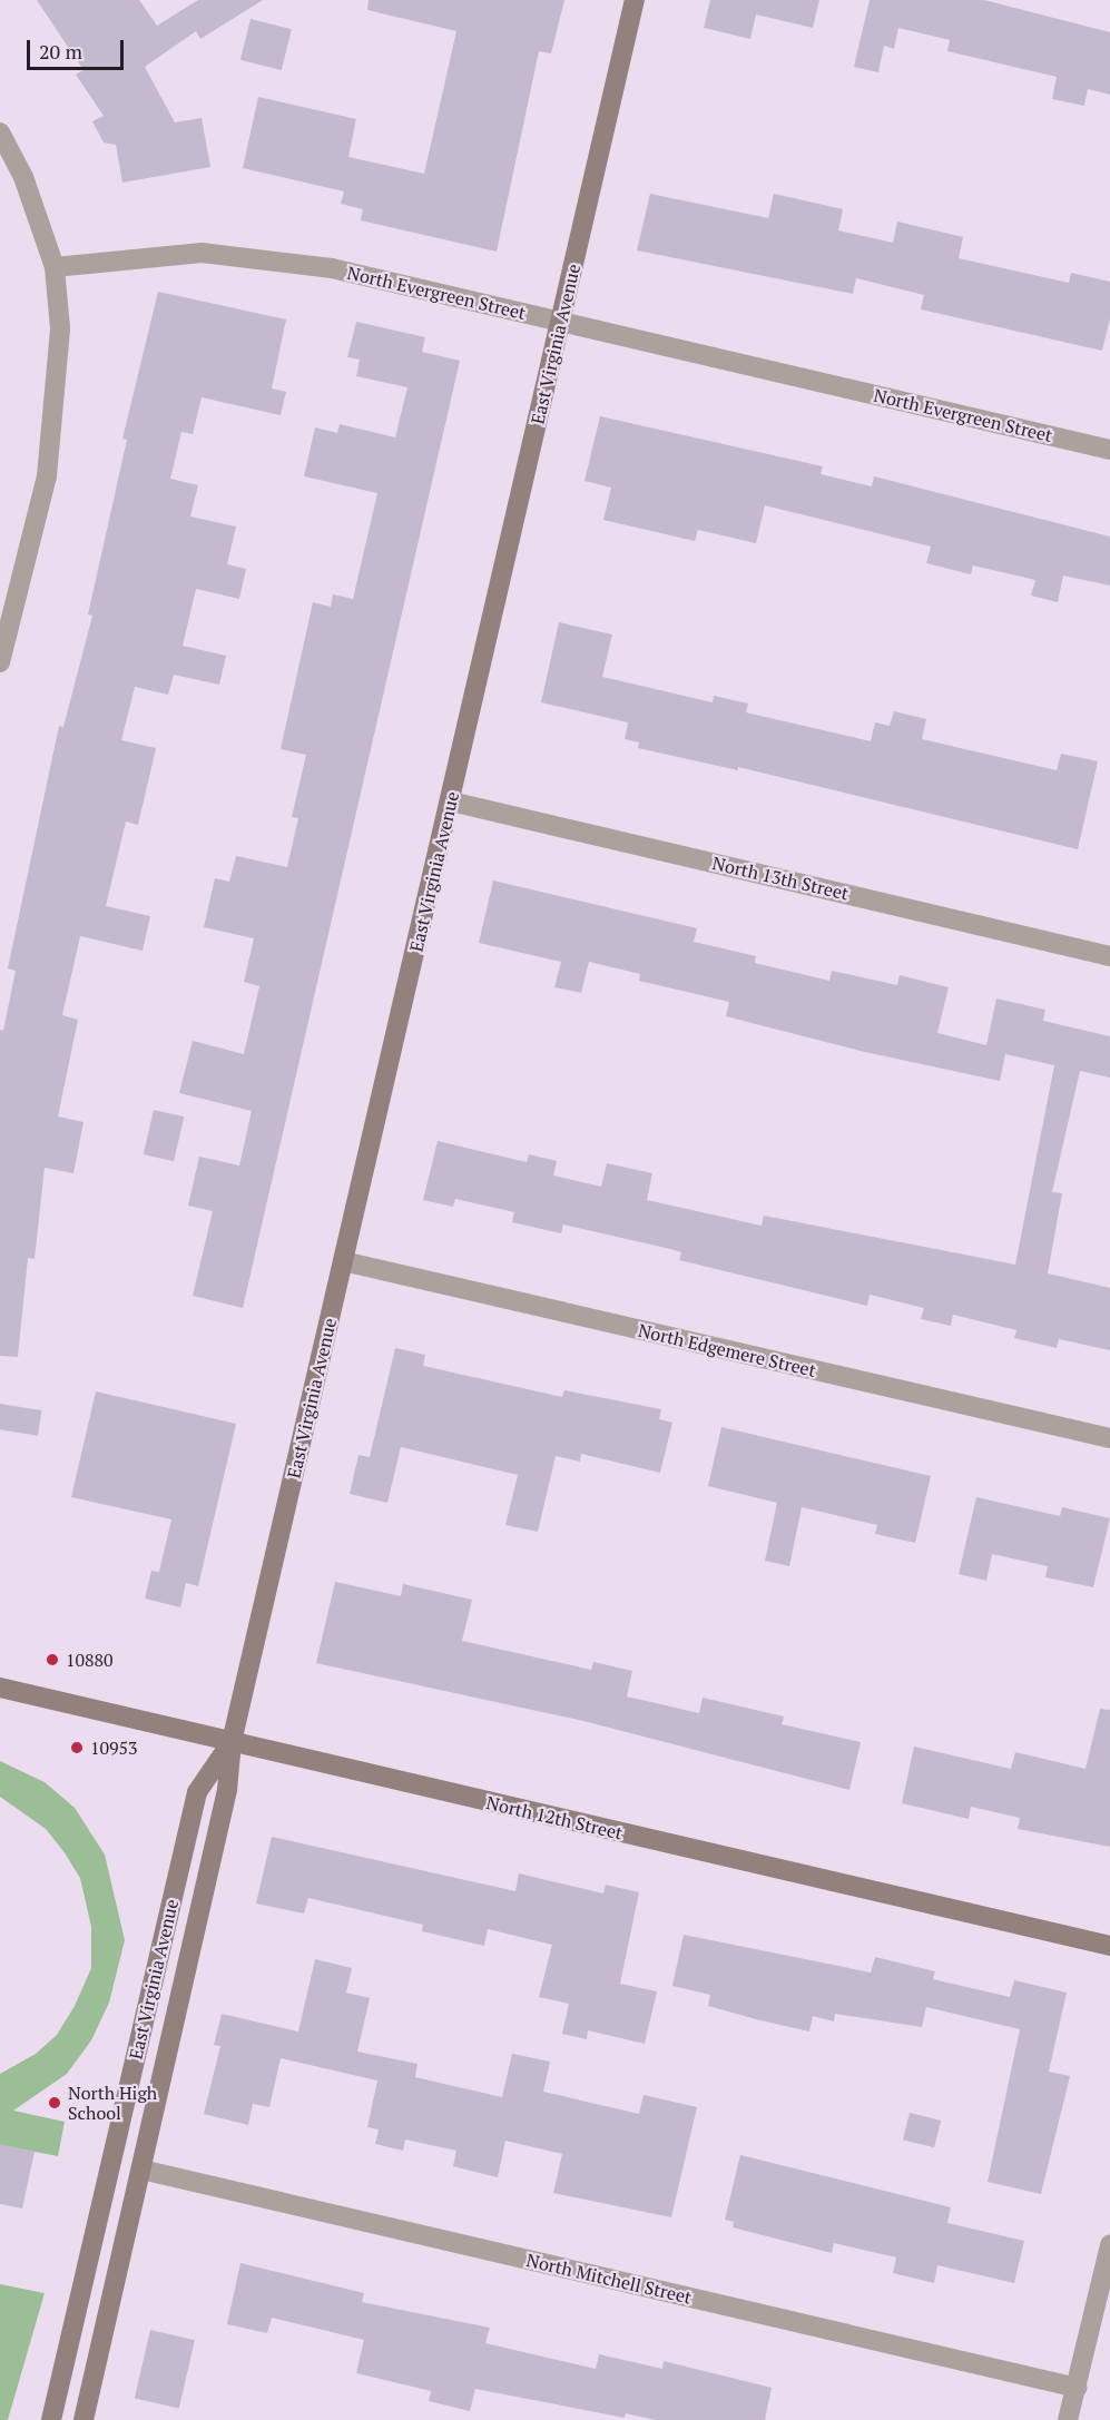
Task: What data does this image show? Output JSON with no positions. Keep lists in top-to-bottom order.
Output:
{
  "streets": {
    "street": [
      "North Evergreen Street",
      "East Virginia Avenue",
      "North 13th Street",
      "North Edgemere Street",
      "North 12th Street",
      "North Mitchell Street"
    ]
  },
  "crossings": [
    ["North Evergreen Street", "East Virginia Avenue"],
    ["East Virginia Avenue", "North 13th Street"],
    ["East Virginia Avenue", "North Edgemere Street"],
    ["East Virginia Avenue", "North 12th Street"],
    ["East Virginia Avenue", "North Mitchell Street"]
  ],
  "places": ["10880", "10953", "North High School"],
  "scale_bar": "20 m"
}
